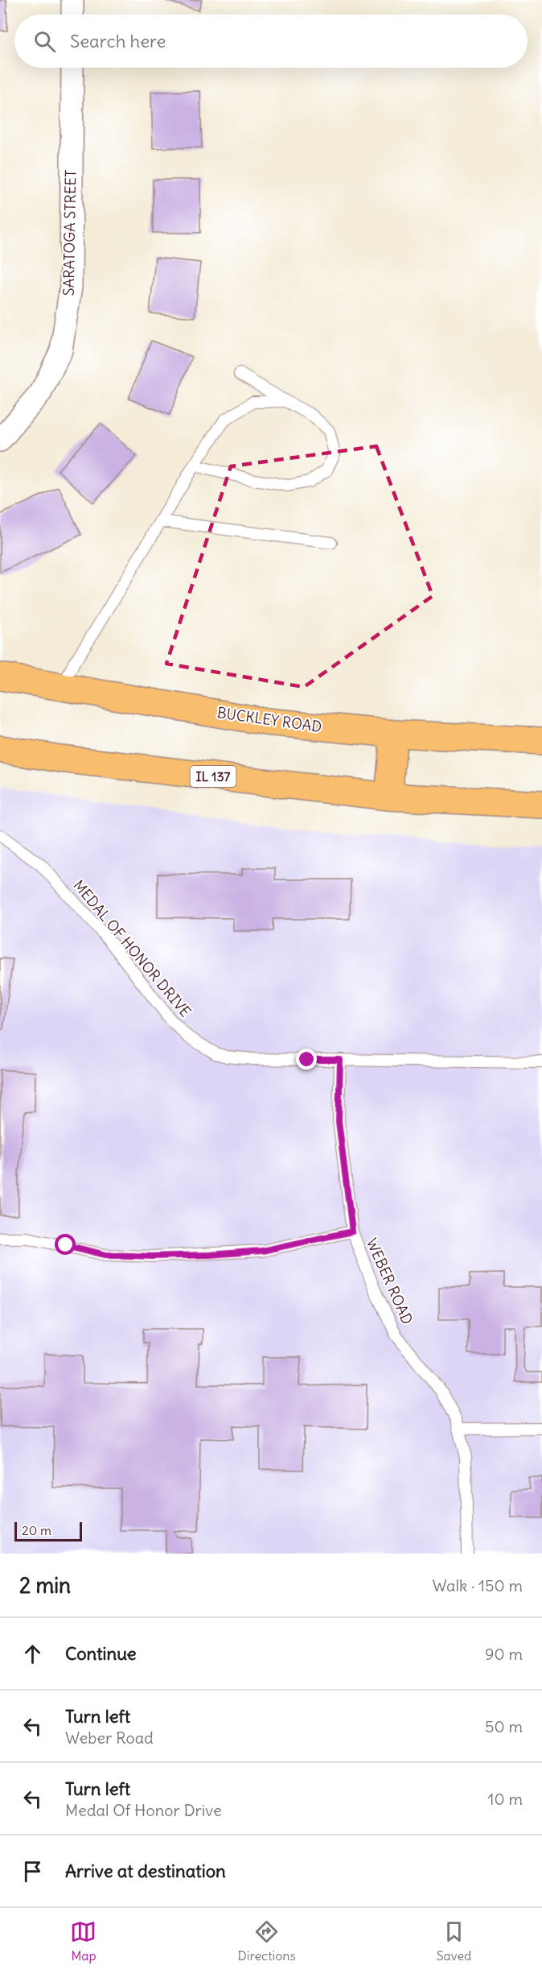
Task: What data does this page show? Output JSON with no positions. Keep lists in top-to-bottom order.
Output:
{
  "streets": {
    "highway": ["BUCKLEY ROAD", "IL 137"],
    "street": ["SARATOGA STREET"],
    "lane": ["MEDAL OF HONOR DRIVE", "WEBER ROAD"]
  },
  "crossings": [
    ["MEDAL OF HONOR DRIVE", "WEBER ROAD"]
  ],
  "scale_bar": "20 m",
  "page": {
    "search": "Search here",
    "scale": "20 m",
    "heading": ["2 min", "Walk · 150 m"],
    "list": [
      ["Continue", "90 m"],
      ["Turn left", "Weber Road", "50 m"],
      ["Turn left", "Medal Of Honor Drive", "10 m"],
      "Arrive at destination"
    ],
    "nav": ["Map", "Directions", "Saved"]
  }
}
